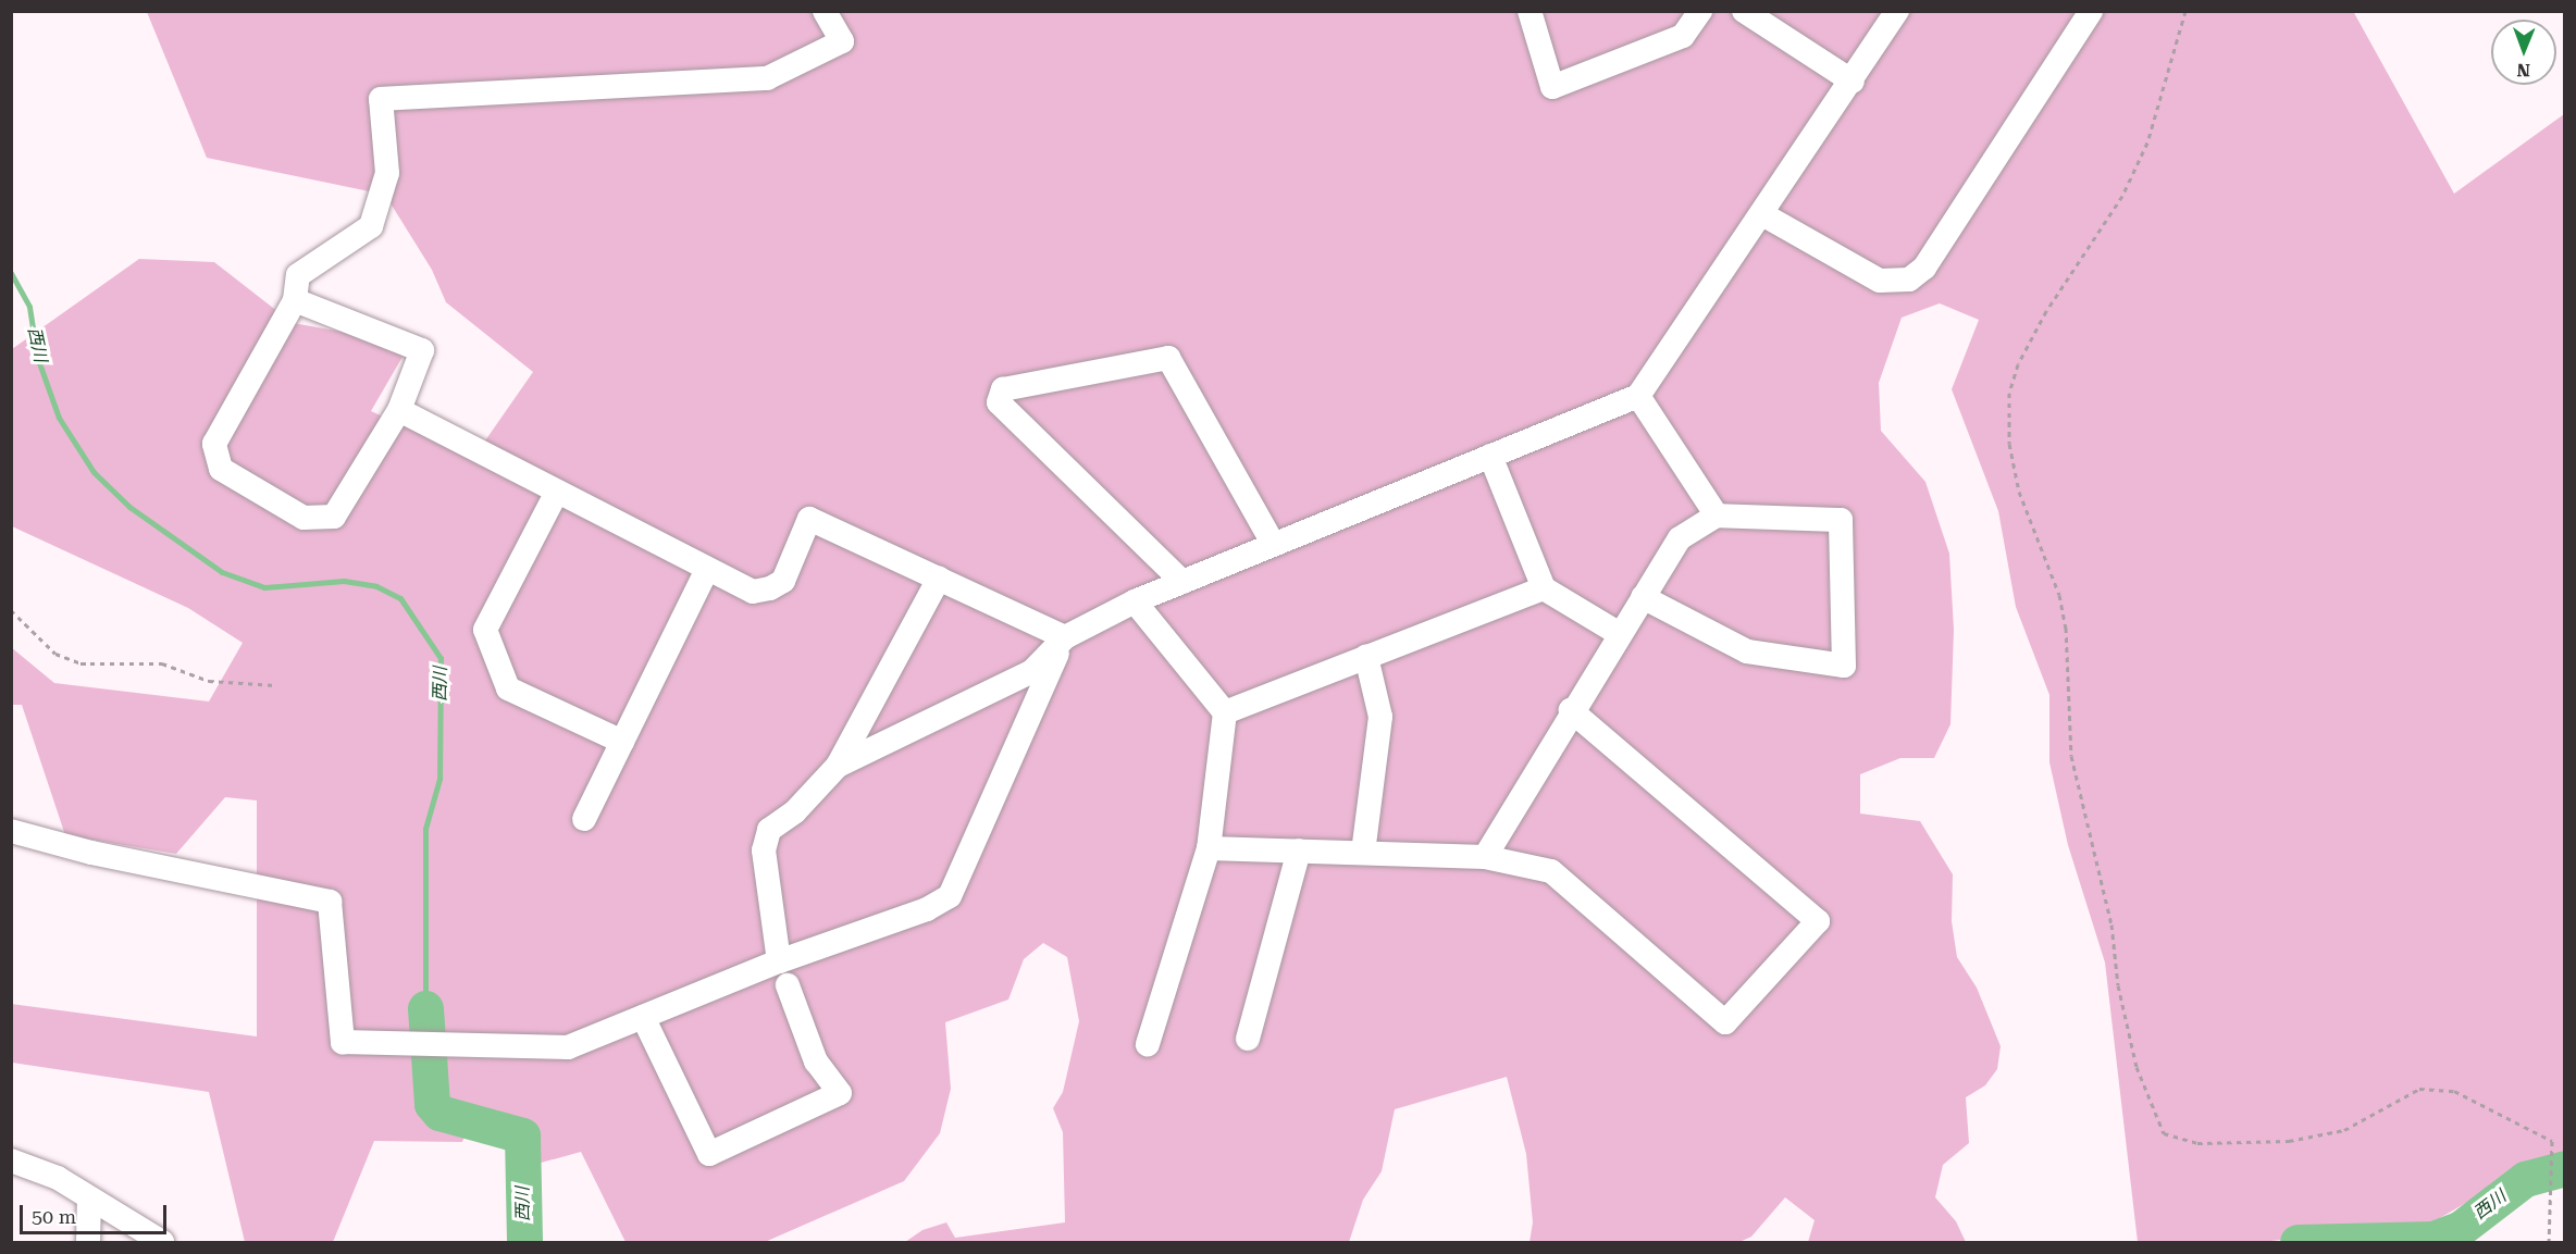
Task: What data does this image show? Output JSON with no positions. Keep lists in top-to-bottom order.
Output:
{
  "water": ["西川"],
  "scale_bar": "50 m",
  "north": "bottom"
}
